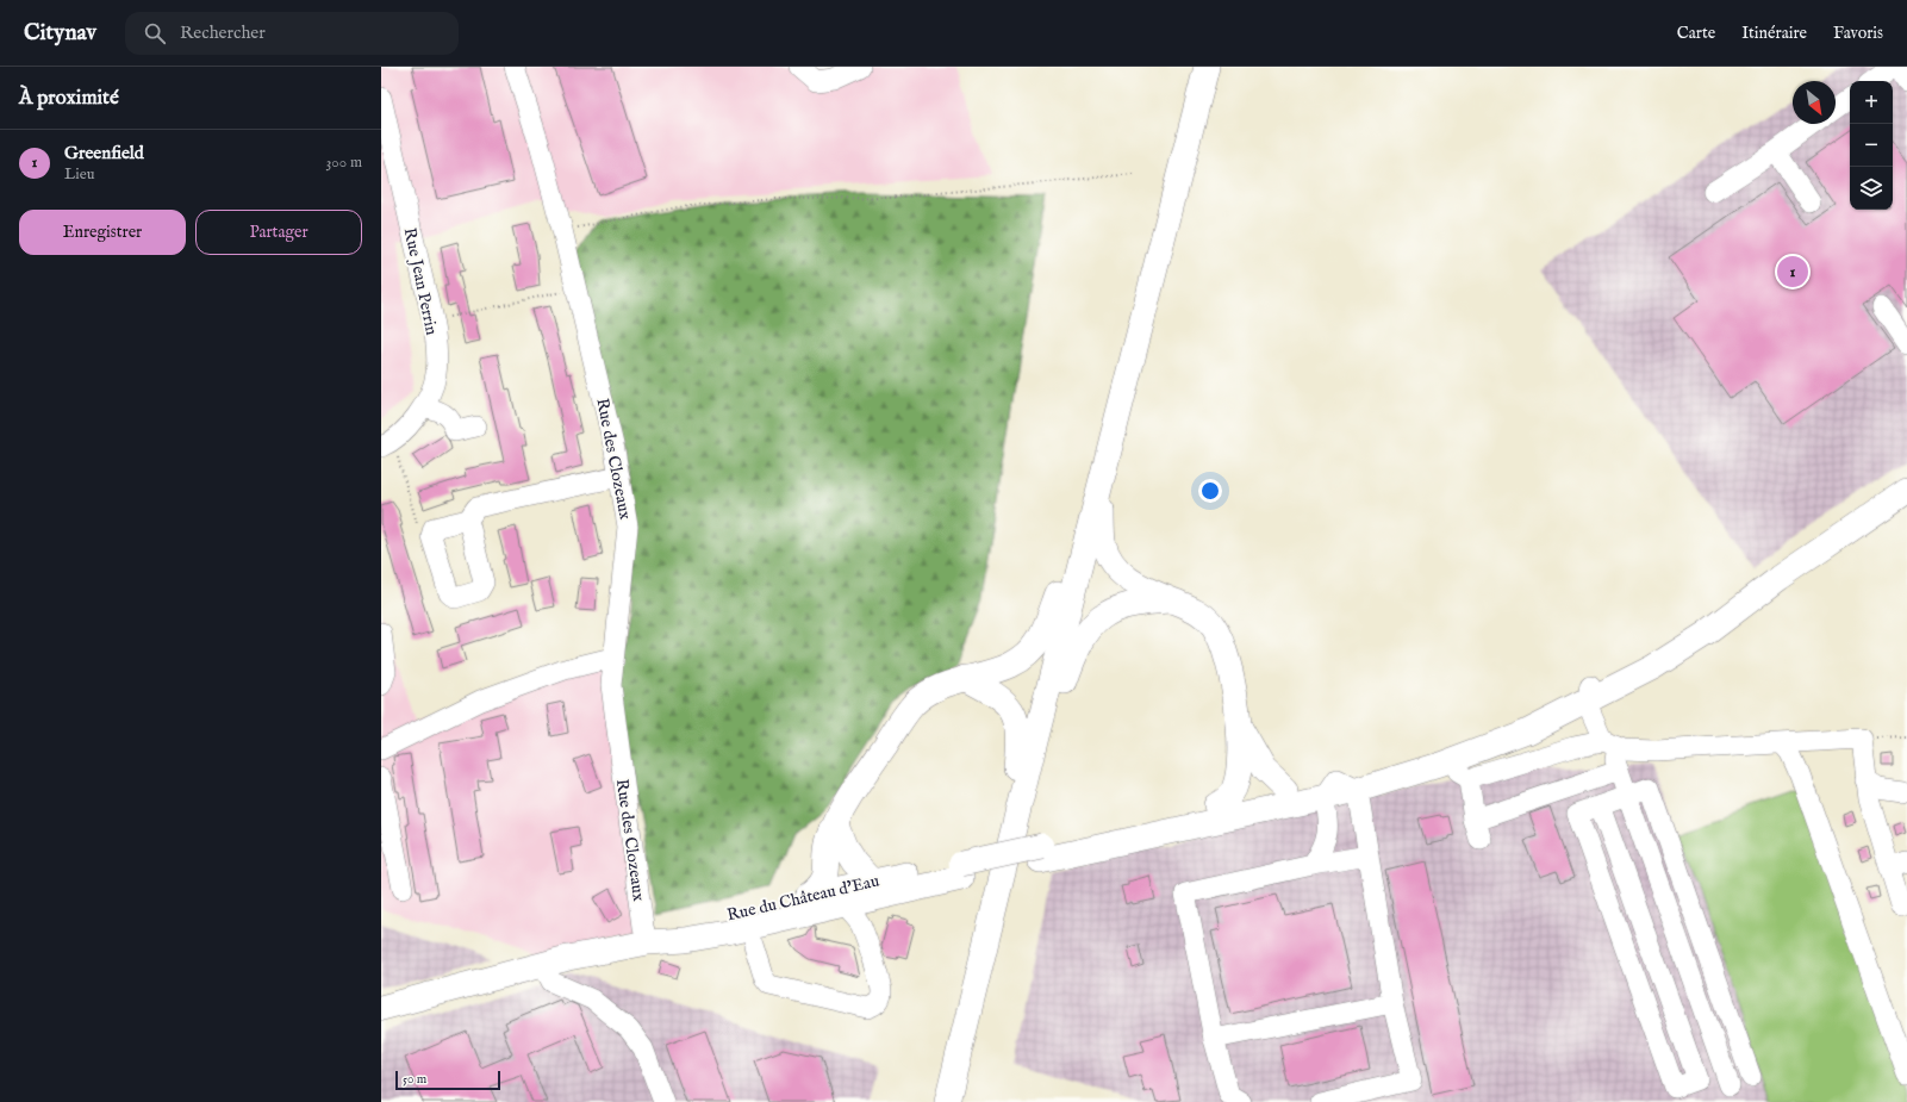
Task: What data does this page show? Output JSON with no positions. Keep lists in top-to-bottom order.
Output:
{
  "streets": {
    "main road": ["Rue du Château d'Eau"],
    "street": ["Rue Jean Perrin", "Rue des Clozeaux"]
  },
  "crossings": [
    ["Rue des Clozeaux", "Rue du Château d'Eau"]
  ],
  "scale_bar": "50 m",
  "north": "bottom right",
  "page": {
    "header": "Citynav",
    "search": "Rechercher",
    "nav": ["Carte", "Itinéraire", "Favoris"],
    "heading": "À proximité",
    "map_buttons": ["+", "−"],
    "list": [
      {
        "mark": "1",
        "name": "Greenfield",
        "note": "Lieu",
        "value": "300 m"
      }
    ],
    "buttons": ["Enregistrer", "Partager"],
    "pins": "1",
    "scale": "50 m"
  }
}
